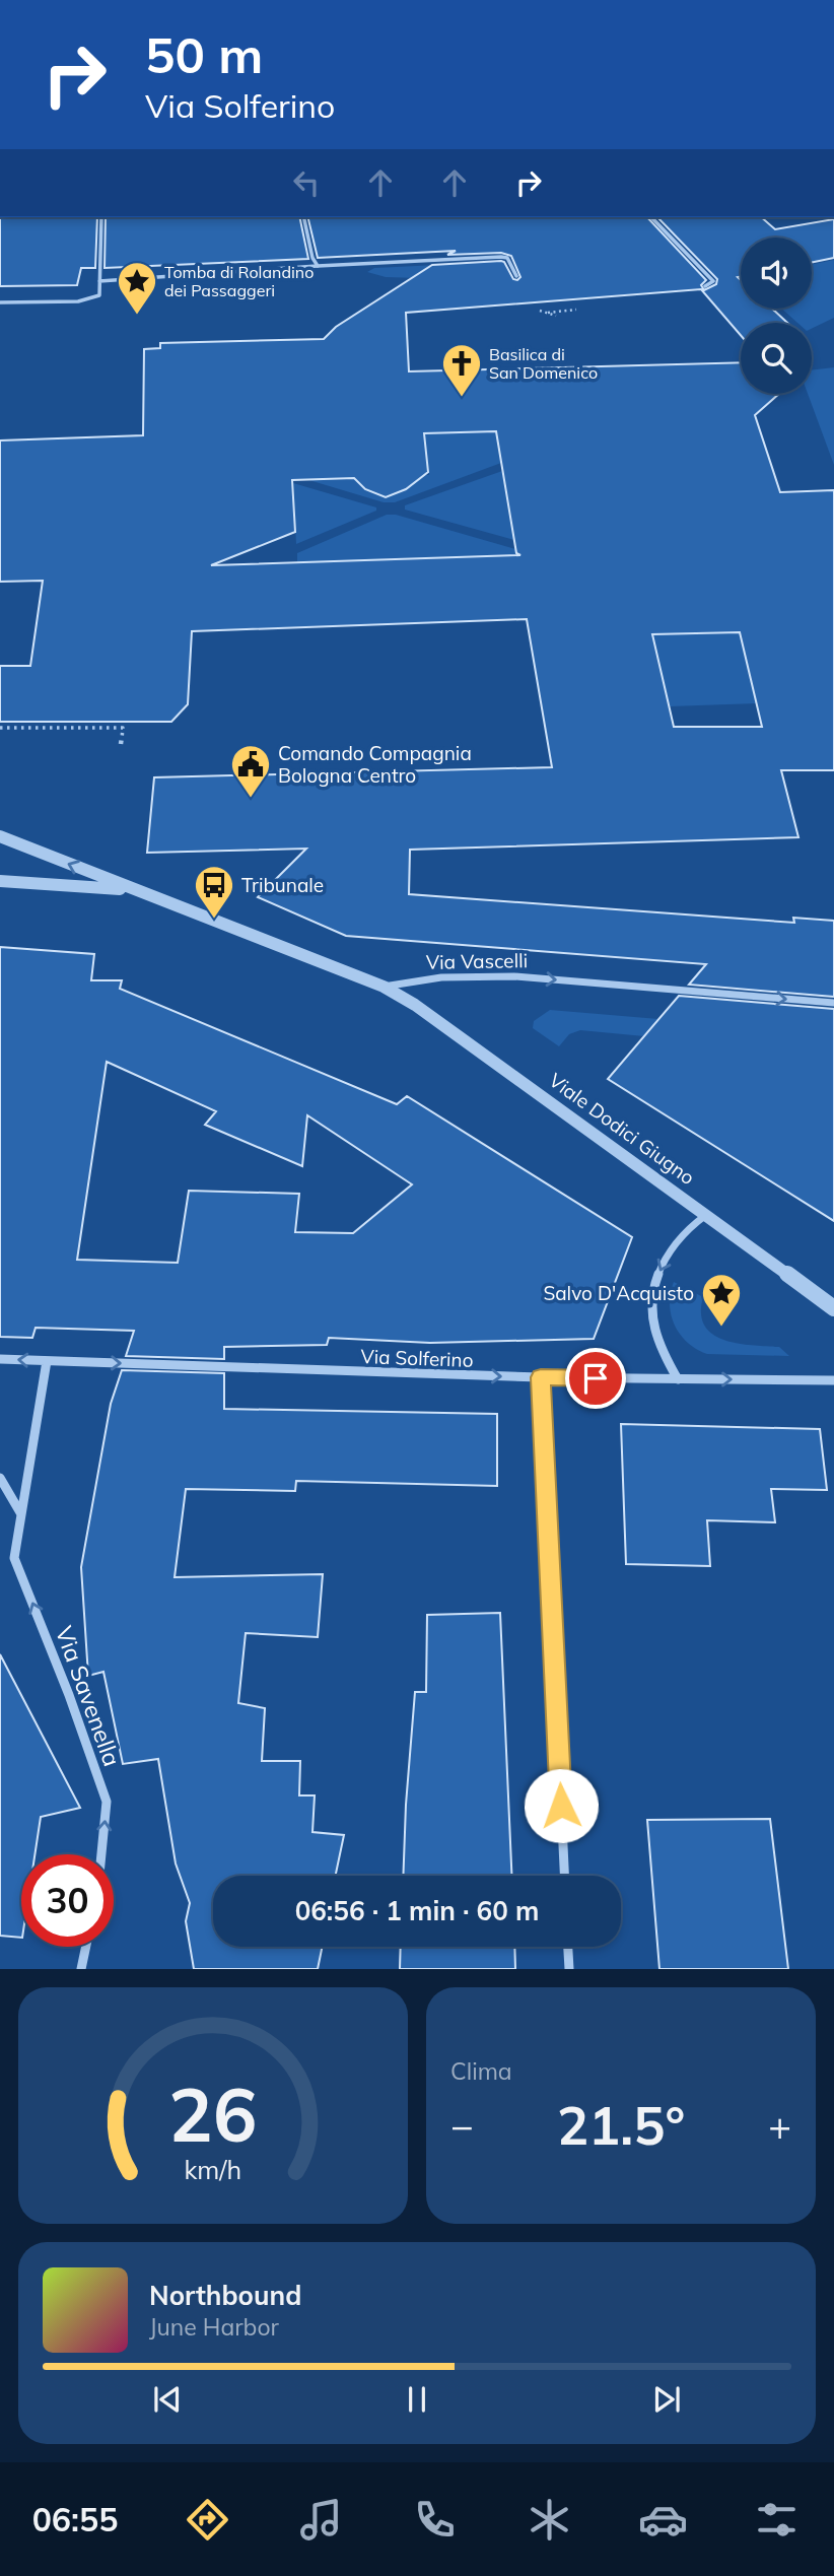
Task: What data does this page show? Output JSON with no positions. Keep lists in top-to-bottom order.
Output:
{
  "streets": {
    "street": [
      "Via Vascelli",
      "Viale Dodici Giugno",
      "Via Solferino",
      "Via Savenella"
    ]
  },
  "crossings": [
    ["Via Vascelli", "Viale Dodici Giugno"],
    ["Via Solferino", "Via Savenella"]
  ],
  "one_way": ["Via Vascelli", "Via Solferino", "Via Savenella"],
  "places": {
    "place": ["Tomba di Rolandino dei Passaggeri", "Salvo D'Acquisto"],
    "church": ["Basilica di San Domenico"],
    "public building": ["Comando Compagnia Bologna Centro"],
    "bus stop": ["Tribunale"]
  },
  "page": {
    "turn": ["50 m", "Via Solferino"],
    "limit": "30",
    "trip": "06:56 · 1 min · 60 m",
    "tile": "Clima",
    "heat": ["−", "21.5°", "+"],
    "song": ["Northbound", "June Harbor"],
    "tabs": "06:55",
    "gauge": ["26", "km/h"]
  }
}
